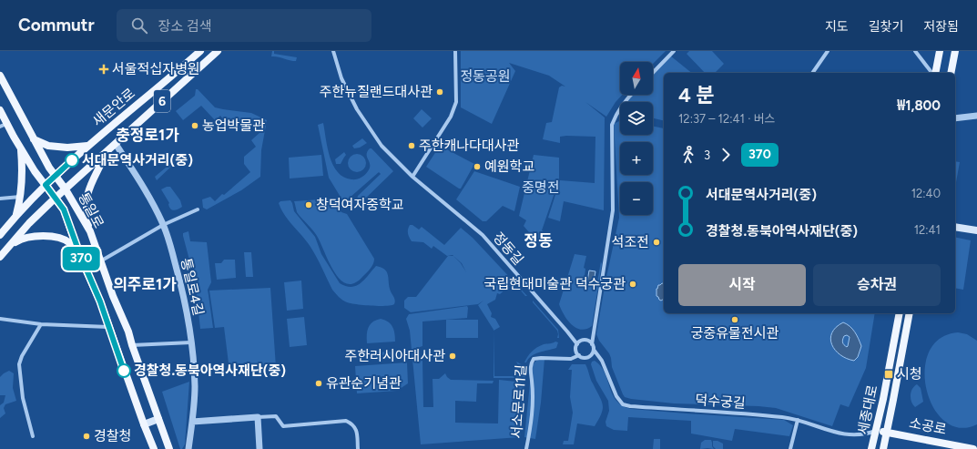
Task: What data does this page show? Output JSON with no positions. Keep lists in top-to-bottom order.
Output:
{
  "streets": {
    "main road": [
      "6",
      "새문안로",
      "통일로",
      "세종대로",
      "소공로"
    ],
    "street": [
      "정동길",
      "통일로4길",
      "서소문로11길",
      "덕수궁길"
    ]
  },
  "crossings": [
    ["6", "새문안로"],
    ["6", "통일로"],
    ["새문안로", "통일로"],
    ["새문안로", "통일로4길"],
    ["정동길", "서소문로11길"],
    ["정동길", "덕수궁길"],
    ["서소문로11길", "덕수궁길"],
    ["덕수궁길", "세종대로"],
    ["덕수궁길", "소공로"],
    ["세종대로", "소공로"]
  ],
  "districts": ["충정로1가", "정동", "의주로1가"],
  "parks": ["정동공원", "중명전"],
  "places": {
    "health": ["서울적십자병원"],
    "other": [
      "주한뉴질랜드대사관",
      "농업박물관",
      "주한캐나다대사관",
      "서대문역사거리(중)",
      "예원학교",
      "창덕여자중학교",
      "석조전",
      "국립현대미술관 덕수궁관",
      "궁중유물전시관",
      "주한러시아대사관",
      "경찰청.동북아역사재단(중)",
      "유관순기념관",
      "경찰청"
    ],
    "transit": ["시청"]
  },
  "lines": ["bus line 370"],
  "north": "top",
  "page": {
    "header": "Commutr",
    "search": "장소 검색",
    "nav": ["지도", "길찾기", "저장됨"],
    "on_map": "370",
    "map_buttons": ["+", "−"],
    "heading": ["4 분", "12:37 – 12:41 · 버스", "₩1,800"],
    "legs": ["3", "370"],
    "list": [
      {
        "name": "서대문역사거리(중)",
        "value": "12:40"
      },
      {
        "name": "경찰청.동북아역사재단(중)",
        "value": "12:41"
      }
    ],
    "buttons": ["시작", "승차권"]
  }
}
